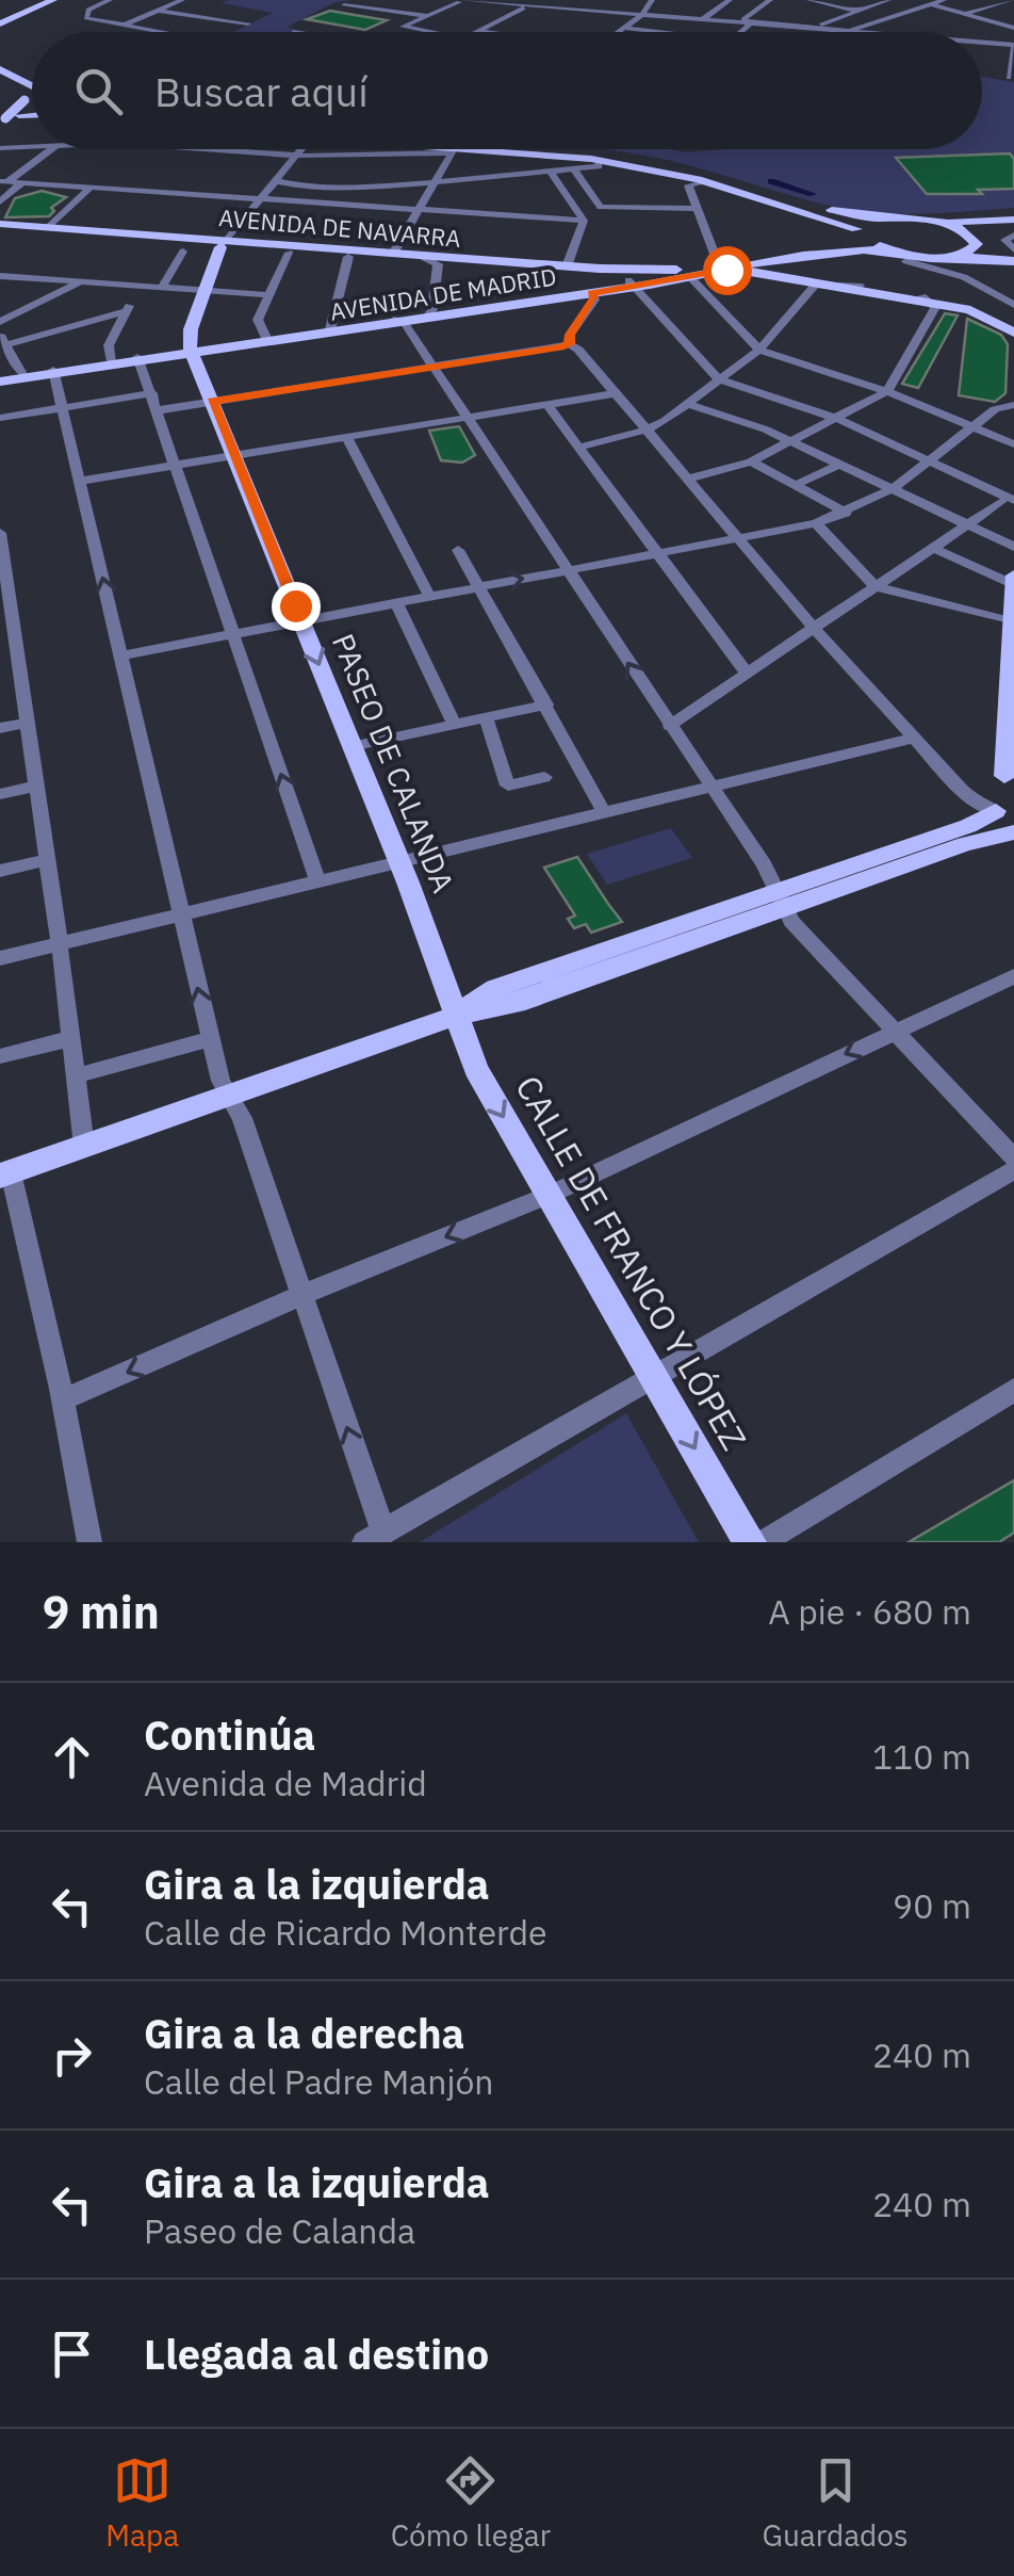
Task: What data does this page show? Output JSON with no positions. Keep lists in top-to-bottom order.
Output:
{
  "streets": {
    "main road": [
      "AVENIDA DE NAVARRA",
      "AVENIDA DE MADRID",
      "PASEO DE CALANDA",
      "CALLE DE FRANCO Y LÓPEZ"
    ]
  },
  "crossings": [
    ["AVENIDA DE NAVARRA", "AVENIDA DE MADRID"],
    ["AVENIDA DE MADRID", "PASEO DE CALANDA"],
    ["PASEO DE CALANDA", "CALLE DE FRANCO Y LÓPEZ"]
  ],
  "one_way": ["CALLE DE FRANCO Y LÓPEZ"],
  "page": {
    "search": "Buscar aquí",
    "heading": ["9 min", "A pie · 680 m"],
    "list": [
      ["Continúa", "Avenida de Madrid", "110 m"],
      ["Gira a la izquierda", "Calle de Ricardo Monterde", "90 m"],
      ["Gira a la derecha", "Calle del Padre Manjón", "240 m"],
      ["Gira a la izquierda", "Paseo de Calanda", "240 m"],
      "Llegada al destino"
    ],
    "nav": ["Mapa", "Cómo llegar", "Guardados"]
  }
}
